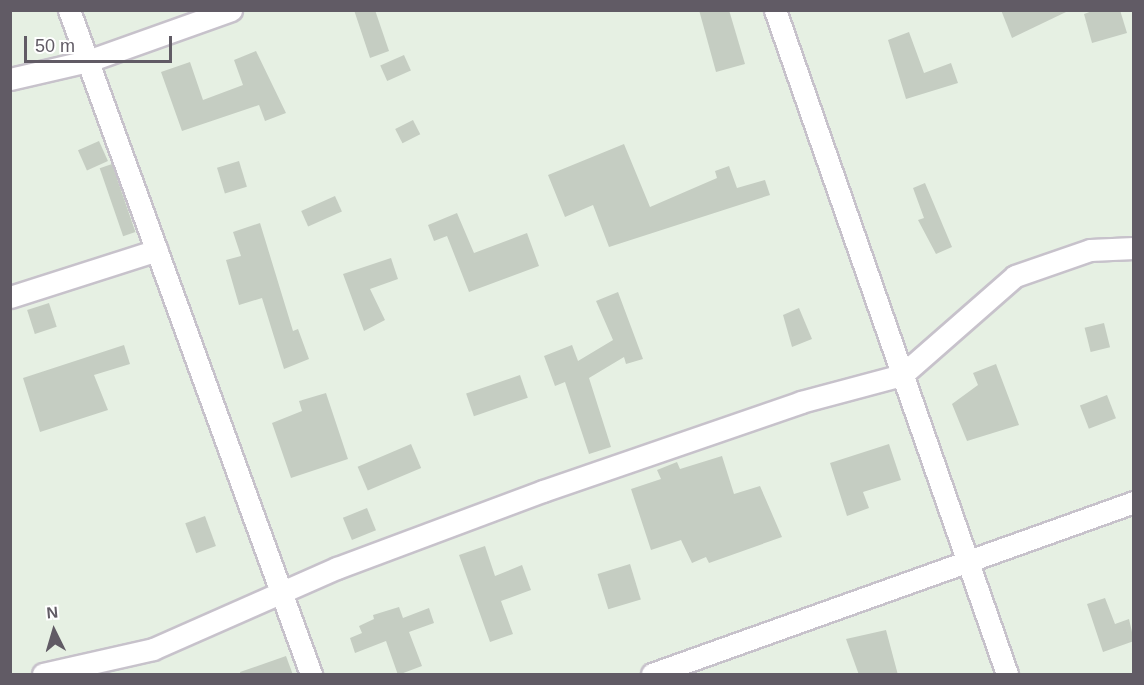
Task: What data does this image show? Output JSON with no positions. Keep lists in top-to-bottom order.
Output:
{
  "scale_bar": "50 m",
  "north": "top"
}
